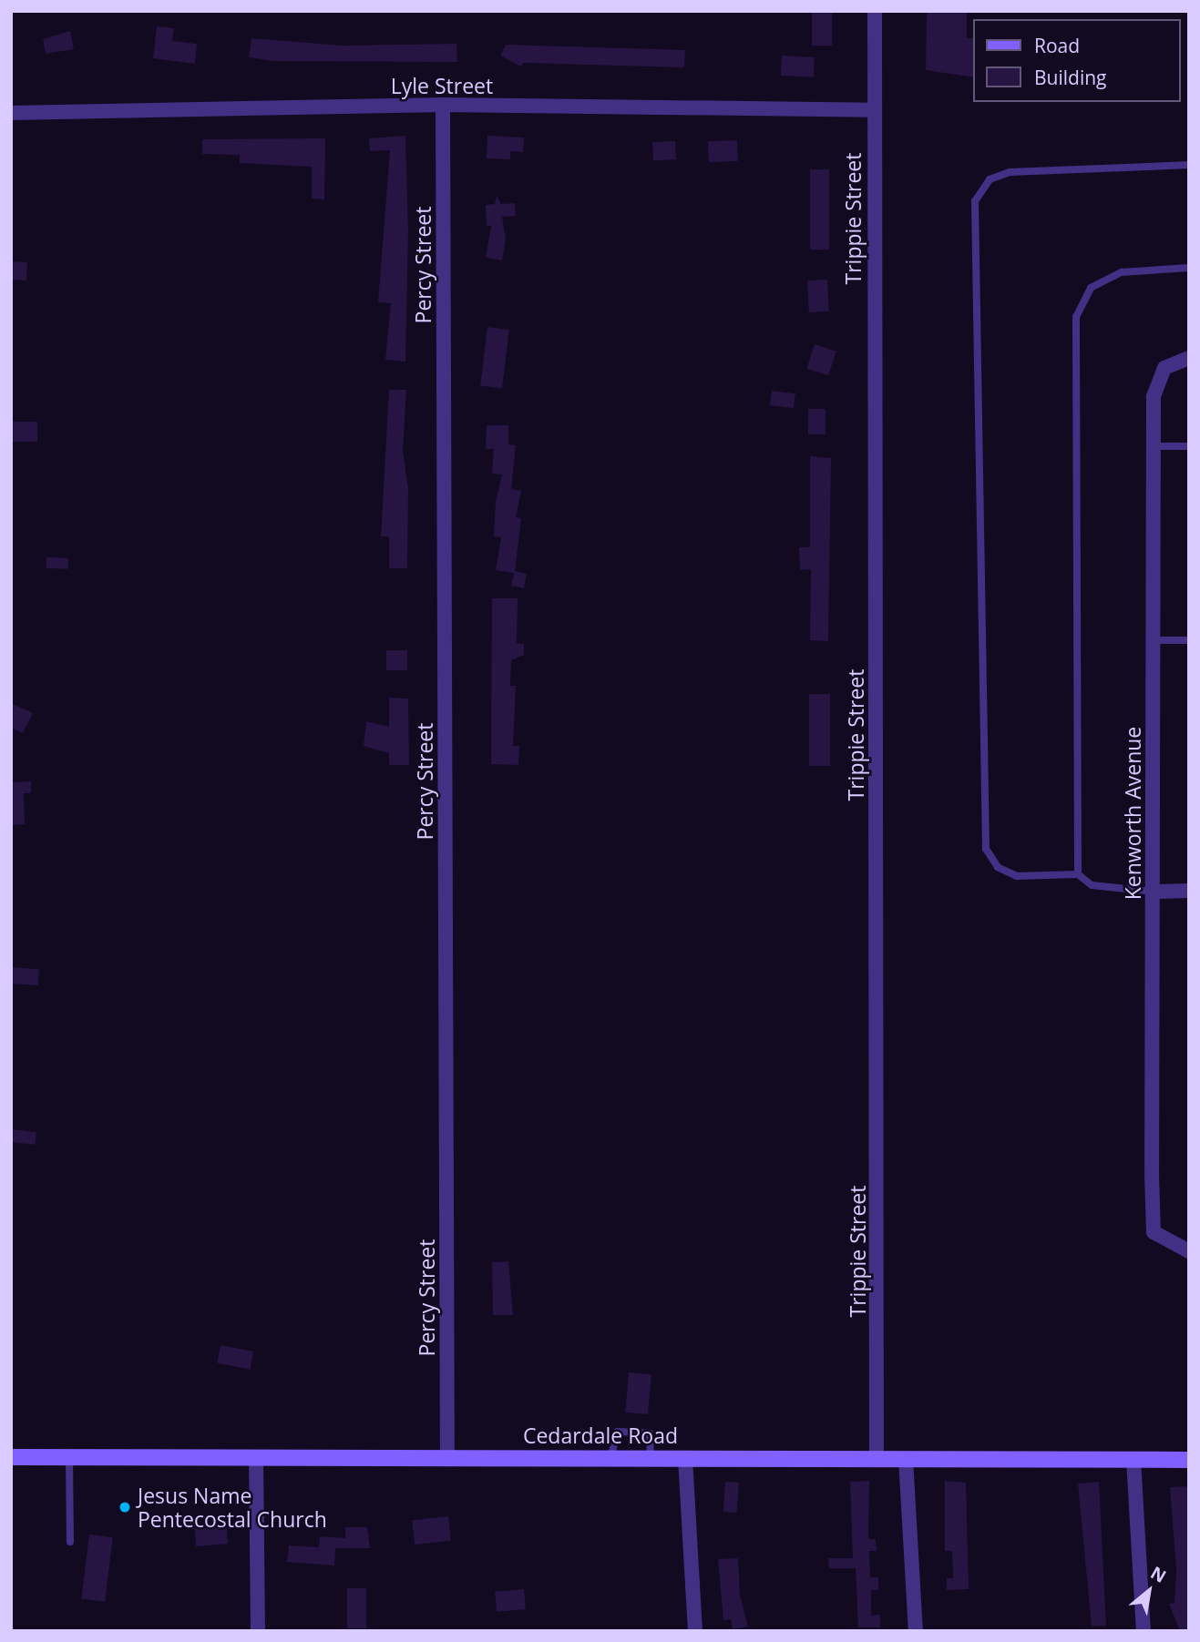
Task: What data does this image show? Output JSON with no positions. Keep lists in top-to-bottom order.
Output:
{
  "streets": {
    "street": [
      "Lyle Street",
      "Trippie Street",
      "Percy Street",
      "Kenworth Avenue",
      "Cedardale Road"
    ]
  },
  "crossings": [
    ["Lyle Street", "Trippie Street"],
    ["Lyle Street", "Percy Street"],
    ["Trippie Street", "Cedardale Road"],
    ["Percy Street", "Cedardale Road"]
  ],
  "places": ["Jesus Name Pentecostal Church"],
  "legend": ["Road", "Building"],
  "north": "top right"
}
